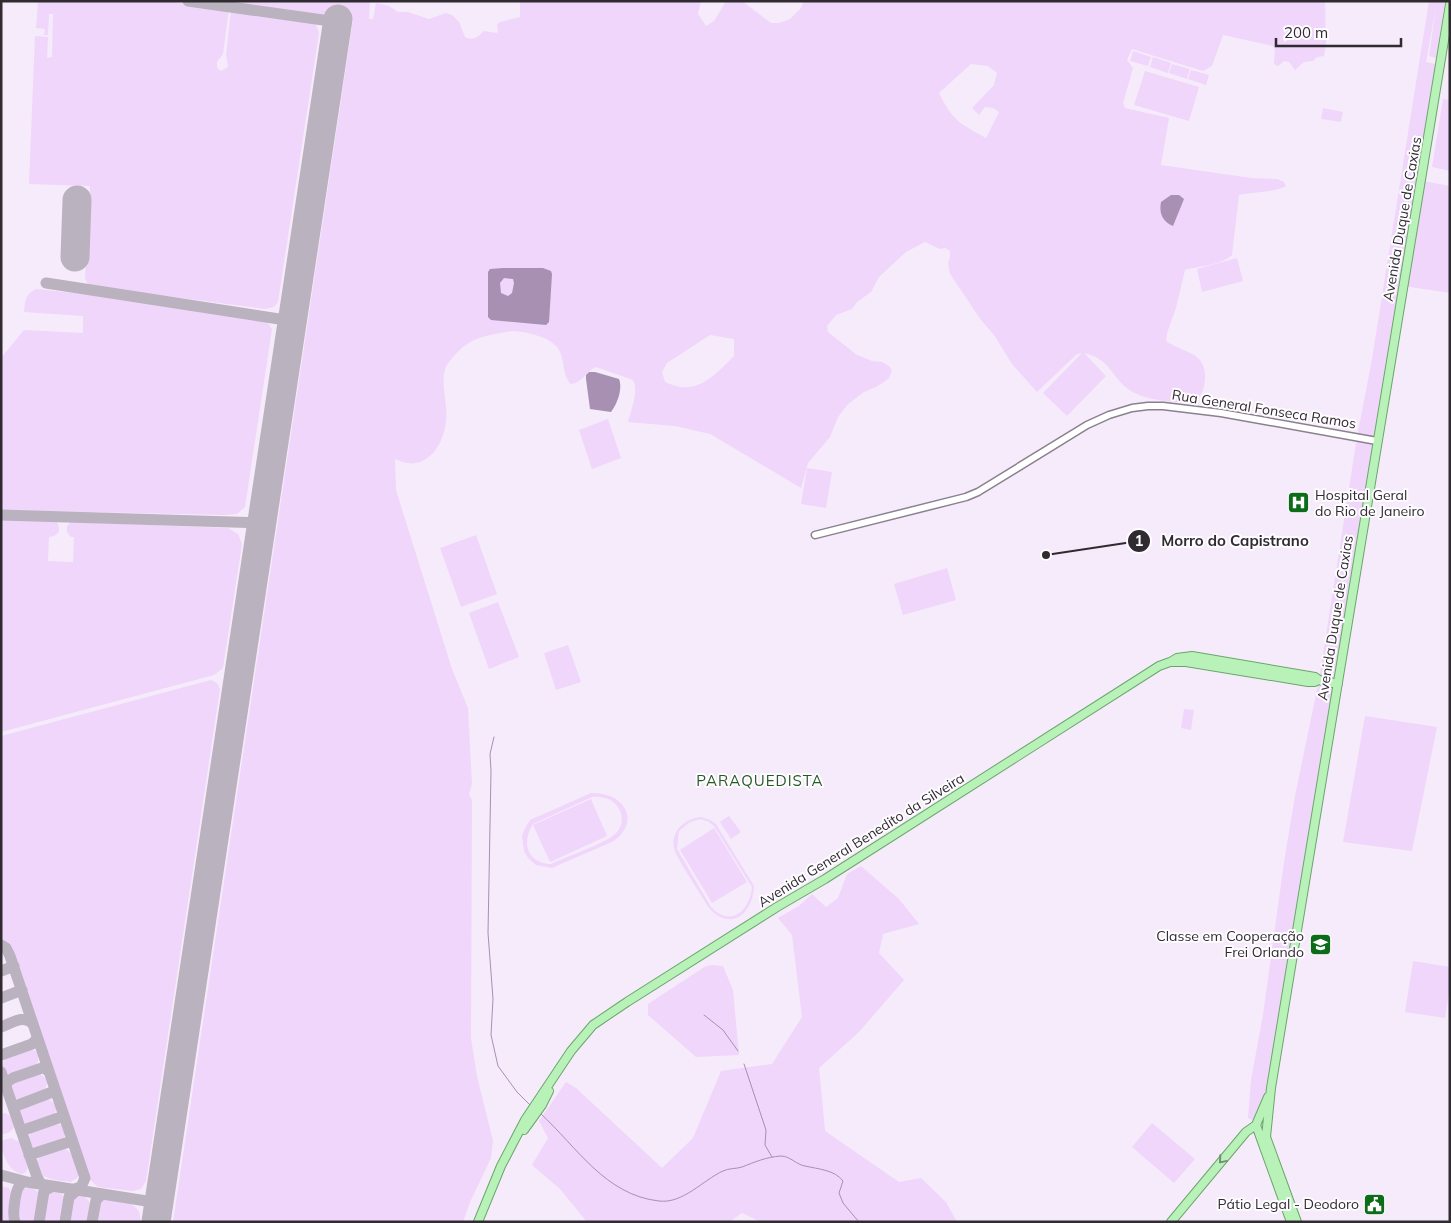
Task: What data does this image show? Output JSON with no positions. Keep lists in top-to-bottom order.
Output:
{
  "streets": {
    "main road": ["Avenida Duque de Caxias", "Avenida General Benedito da Silveira"],
    "street": ["Rua General Fonseca Ramos"]
  },
  "crossings": [
    ["Avenida Duque de Caxias", "Rua General Fonseca Ramos"],
    ["Avenida Duque de Caxias", "Avenida General Benedito da Silveira"]
  ],
  "districts": ["PARAQUEDISTA"],
  "places": {
    "hospital": ["Hospital Geral do Rio de Janeiro"],
    "other": ["Morro do Capistrano"],
    "school or university": ["Classe em Cooperação Frei Orlando"],
    "public building": ["Pátio Legal - Deodoro"]
  },
  "scale_bar": "200 m"
}
